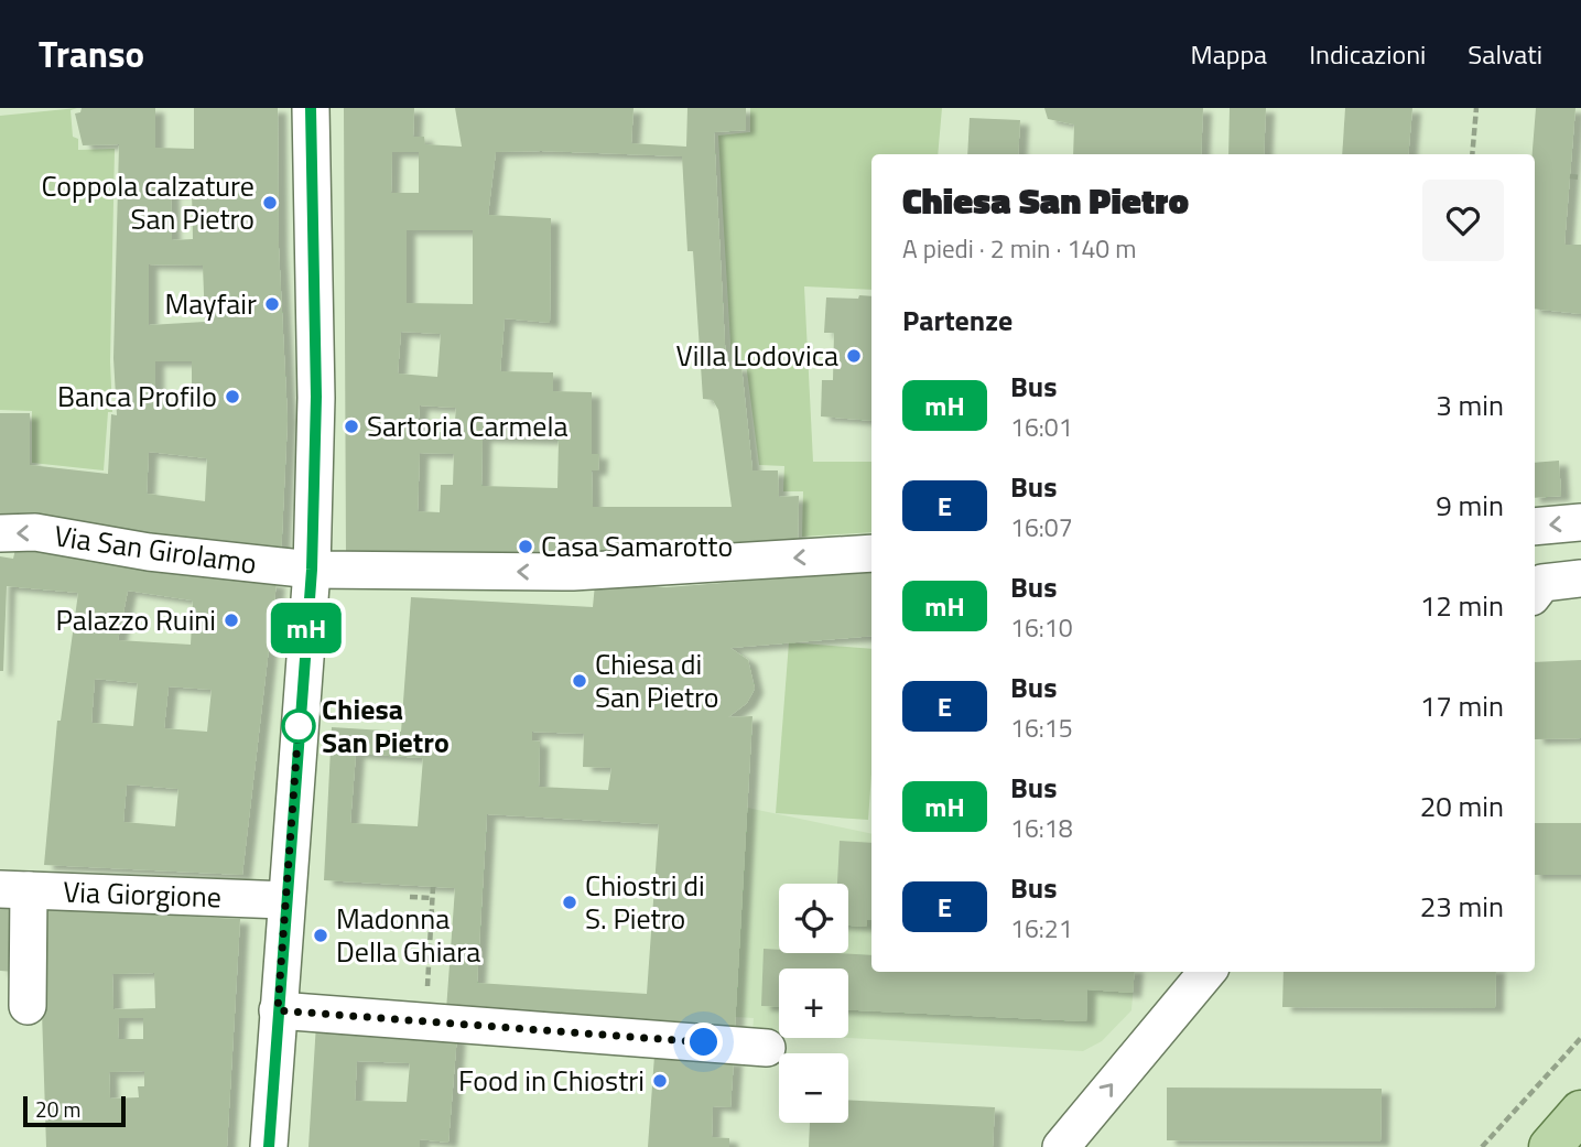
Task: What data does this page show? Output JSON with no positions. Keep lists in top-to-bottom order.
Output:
{
  "streets": {
    "street": ["Via San Girolamo", "Via Giorgione"]
  },
  "one_way": ["Via San Girolamo"],
  "places": [
    "Coppola calzature San Pietro",
    "Mayfair",
    "Villa Lodovica",
    "Banca Profilo",
    "Sartoria Carmela",
    "Casa Samarotto",
    "Palazzo Ruini",
    "Chiesa di San Pietro",
    "Chiesa San Pietro",
    "Chiostri di S. Pietro",
    "Madonna Della Ghiara",
    "Food in Chiostri"
  ],
  "lines": ["bus line mH"],
  "scale_bar": "20 m",
  "page": {
    "header": "Transo",
    "nav": ["Mappa", "Indicazioni", "Salvati"],
    "on_map": "mH",
    "heading": [
      ["Chiesa San Pietro", "A piedi · 2 min · 140 m"],
      "Partenze"
    ],
    "list": [
      {
        "mark": "mH",
        "name": "Bus",
        "note": "16:01",
        "value": "3 min"
      },
      {
        "mark": "E",
        "name": "Bus",
        "note": "16:07",
        "value": "9 min"
      },
      {
        "mark": "mH",
        "name": "Bus",
        "note": "16:10",
        "value": "12 min"
      },
      {
        "mark": "E",
        "name": "Bus",
        "note": "16:15",
        "value": "17 min"
      },
      {
        "mark": "mH",
        "name": "Bus",
        "note": "16:18",
        "value": "20 min"
      },
      {
        "mark": "E",
        "name": "Bus",
        "note": "16:21",
        "value": "23 min"
      }
    ],
    "map_buttons": ["+", "−"],
    "scale": "20 m"
  }
}
